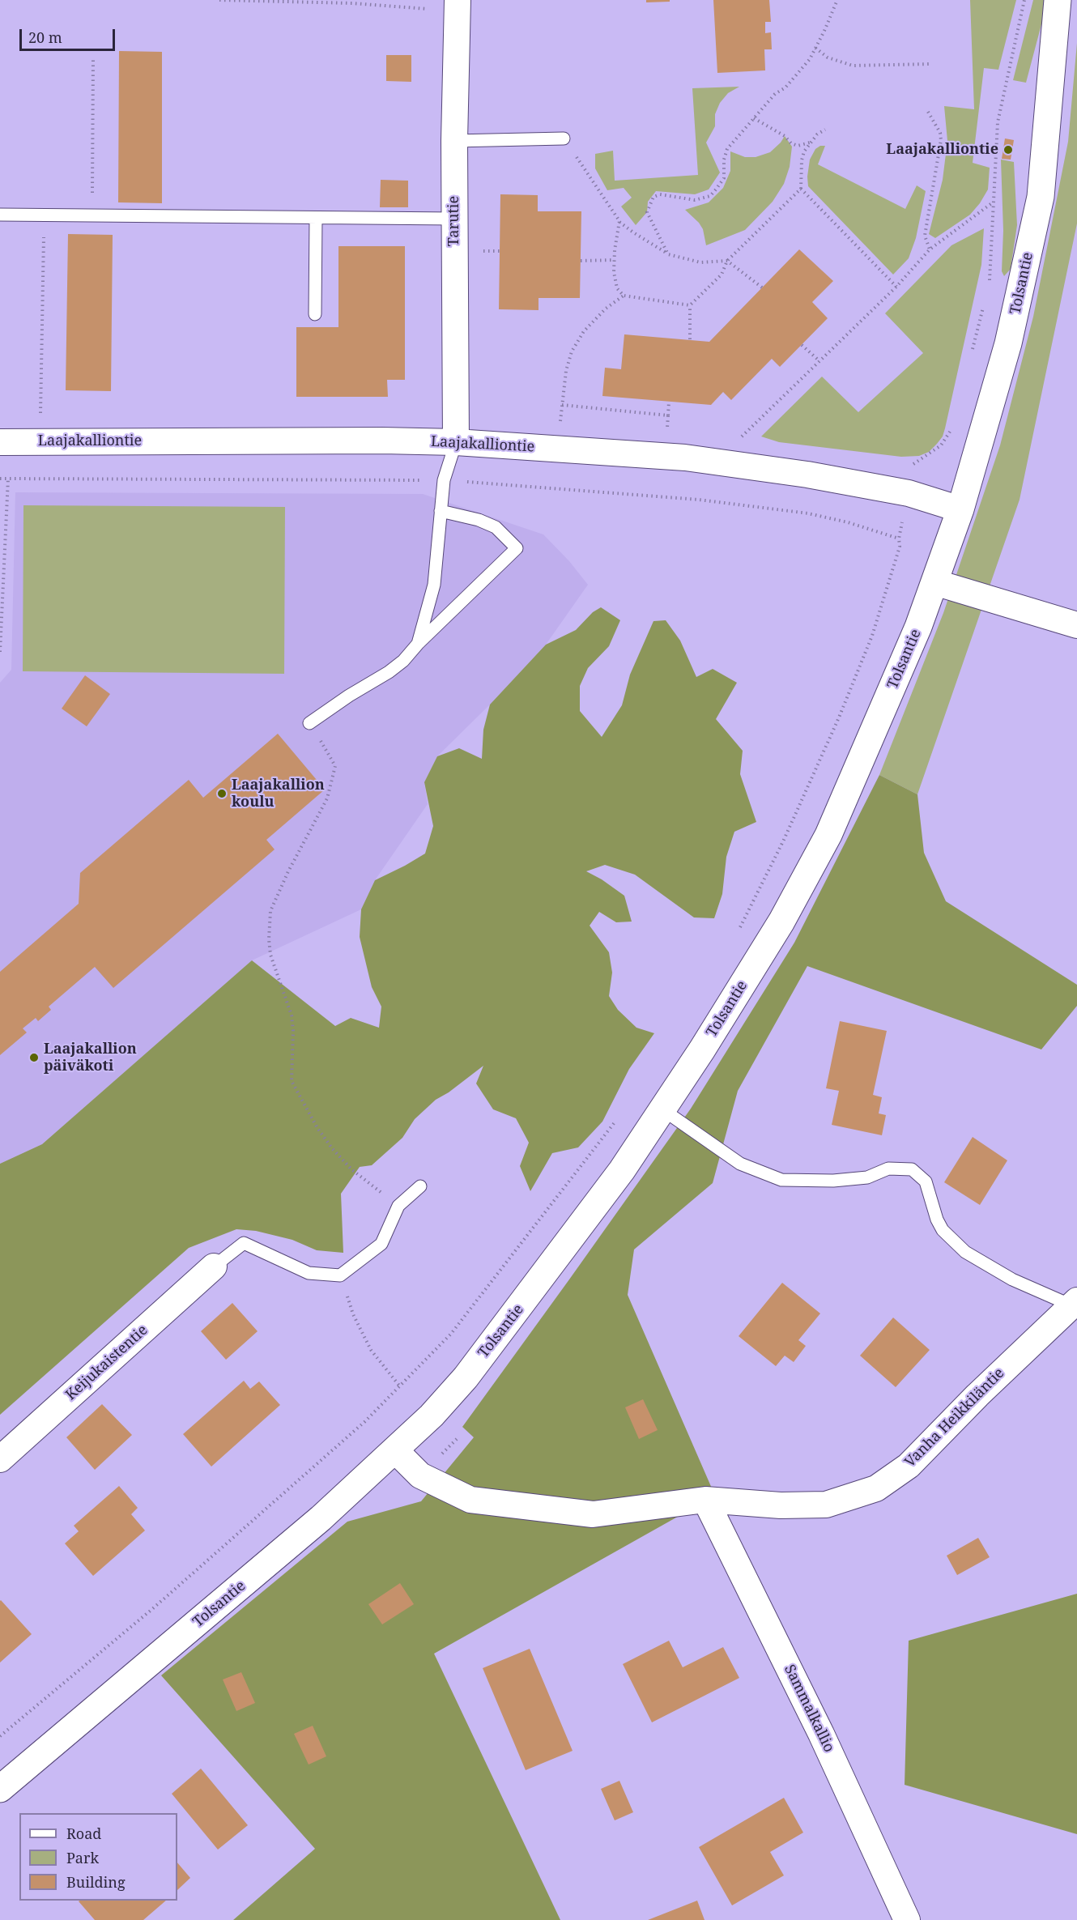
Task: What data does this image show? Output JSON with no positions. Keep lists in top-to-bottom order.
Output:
{
  "streets": {
    "street": [
      "Tarutie",
      "Tolsantie",
      "Laajakalliontie",
      "Keijukaistentie",
      "Vanha Heikkiläntie",
      "Sammalkallio"
    ]
  },
  "crossings": [
    ["Tarutie", "Laajakalliontie"],
    ["Tolsantie", "Laajakalliontie"],
    ["Tolsantie", "Vanha Heikkiläntie"],
    ["Vanha Heikkiläntie", "Sammalkallio"]
  ],
  "places": ["Laajakalliontie", "Laajakallion koulu", "Laajakallion päiväkoti"],
  "legend": ["Road", "Park", "Building"],
  "scale_bar": "20 m"
}
